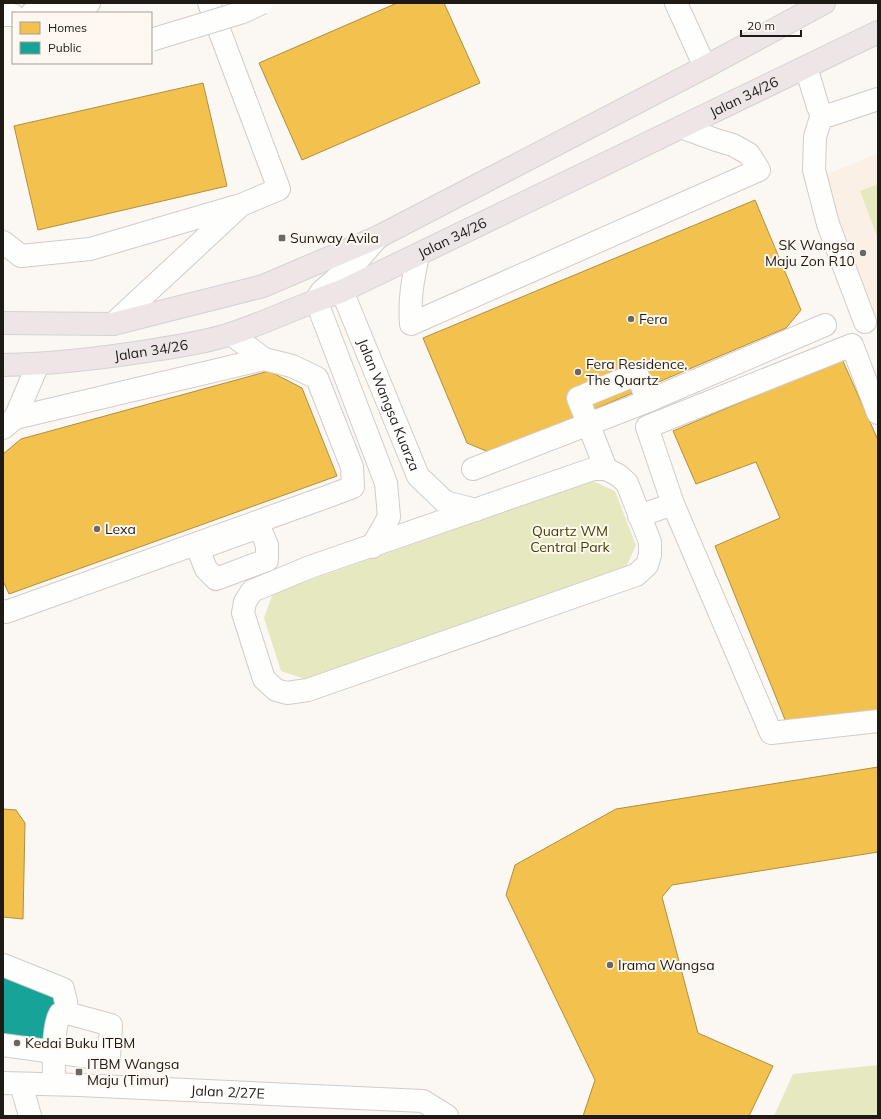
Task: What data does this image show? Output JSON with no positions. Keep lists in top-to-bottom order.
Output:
{
  "streets": {
    "main road": ["Jalan 34/26"],
    "street": ["Jalan Wangsa Kuarza", "Jalan 2/27E"]
  },
  "crossings": [
    ["Jalan 34/26", "Jalan Wangsa Kuarza"]
  ],
  "parks": ["Quartz WM Central Park"],
  "places": {
    "transit": ["Sunway Avila", "ITBM Wangsa Maju (Timur)"],
    "other": [
      "SK Wangsa Maju Zon R10",
      "Fera",
      "Fera Residence, The Quartz",
      "Lexa",
      "Irama Wangsa",
      "Kedai Buku ITBM"
    ]
  },
  "legend": ["Homes", "Public"],
  "scale_bar": "20 m"
}
